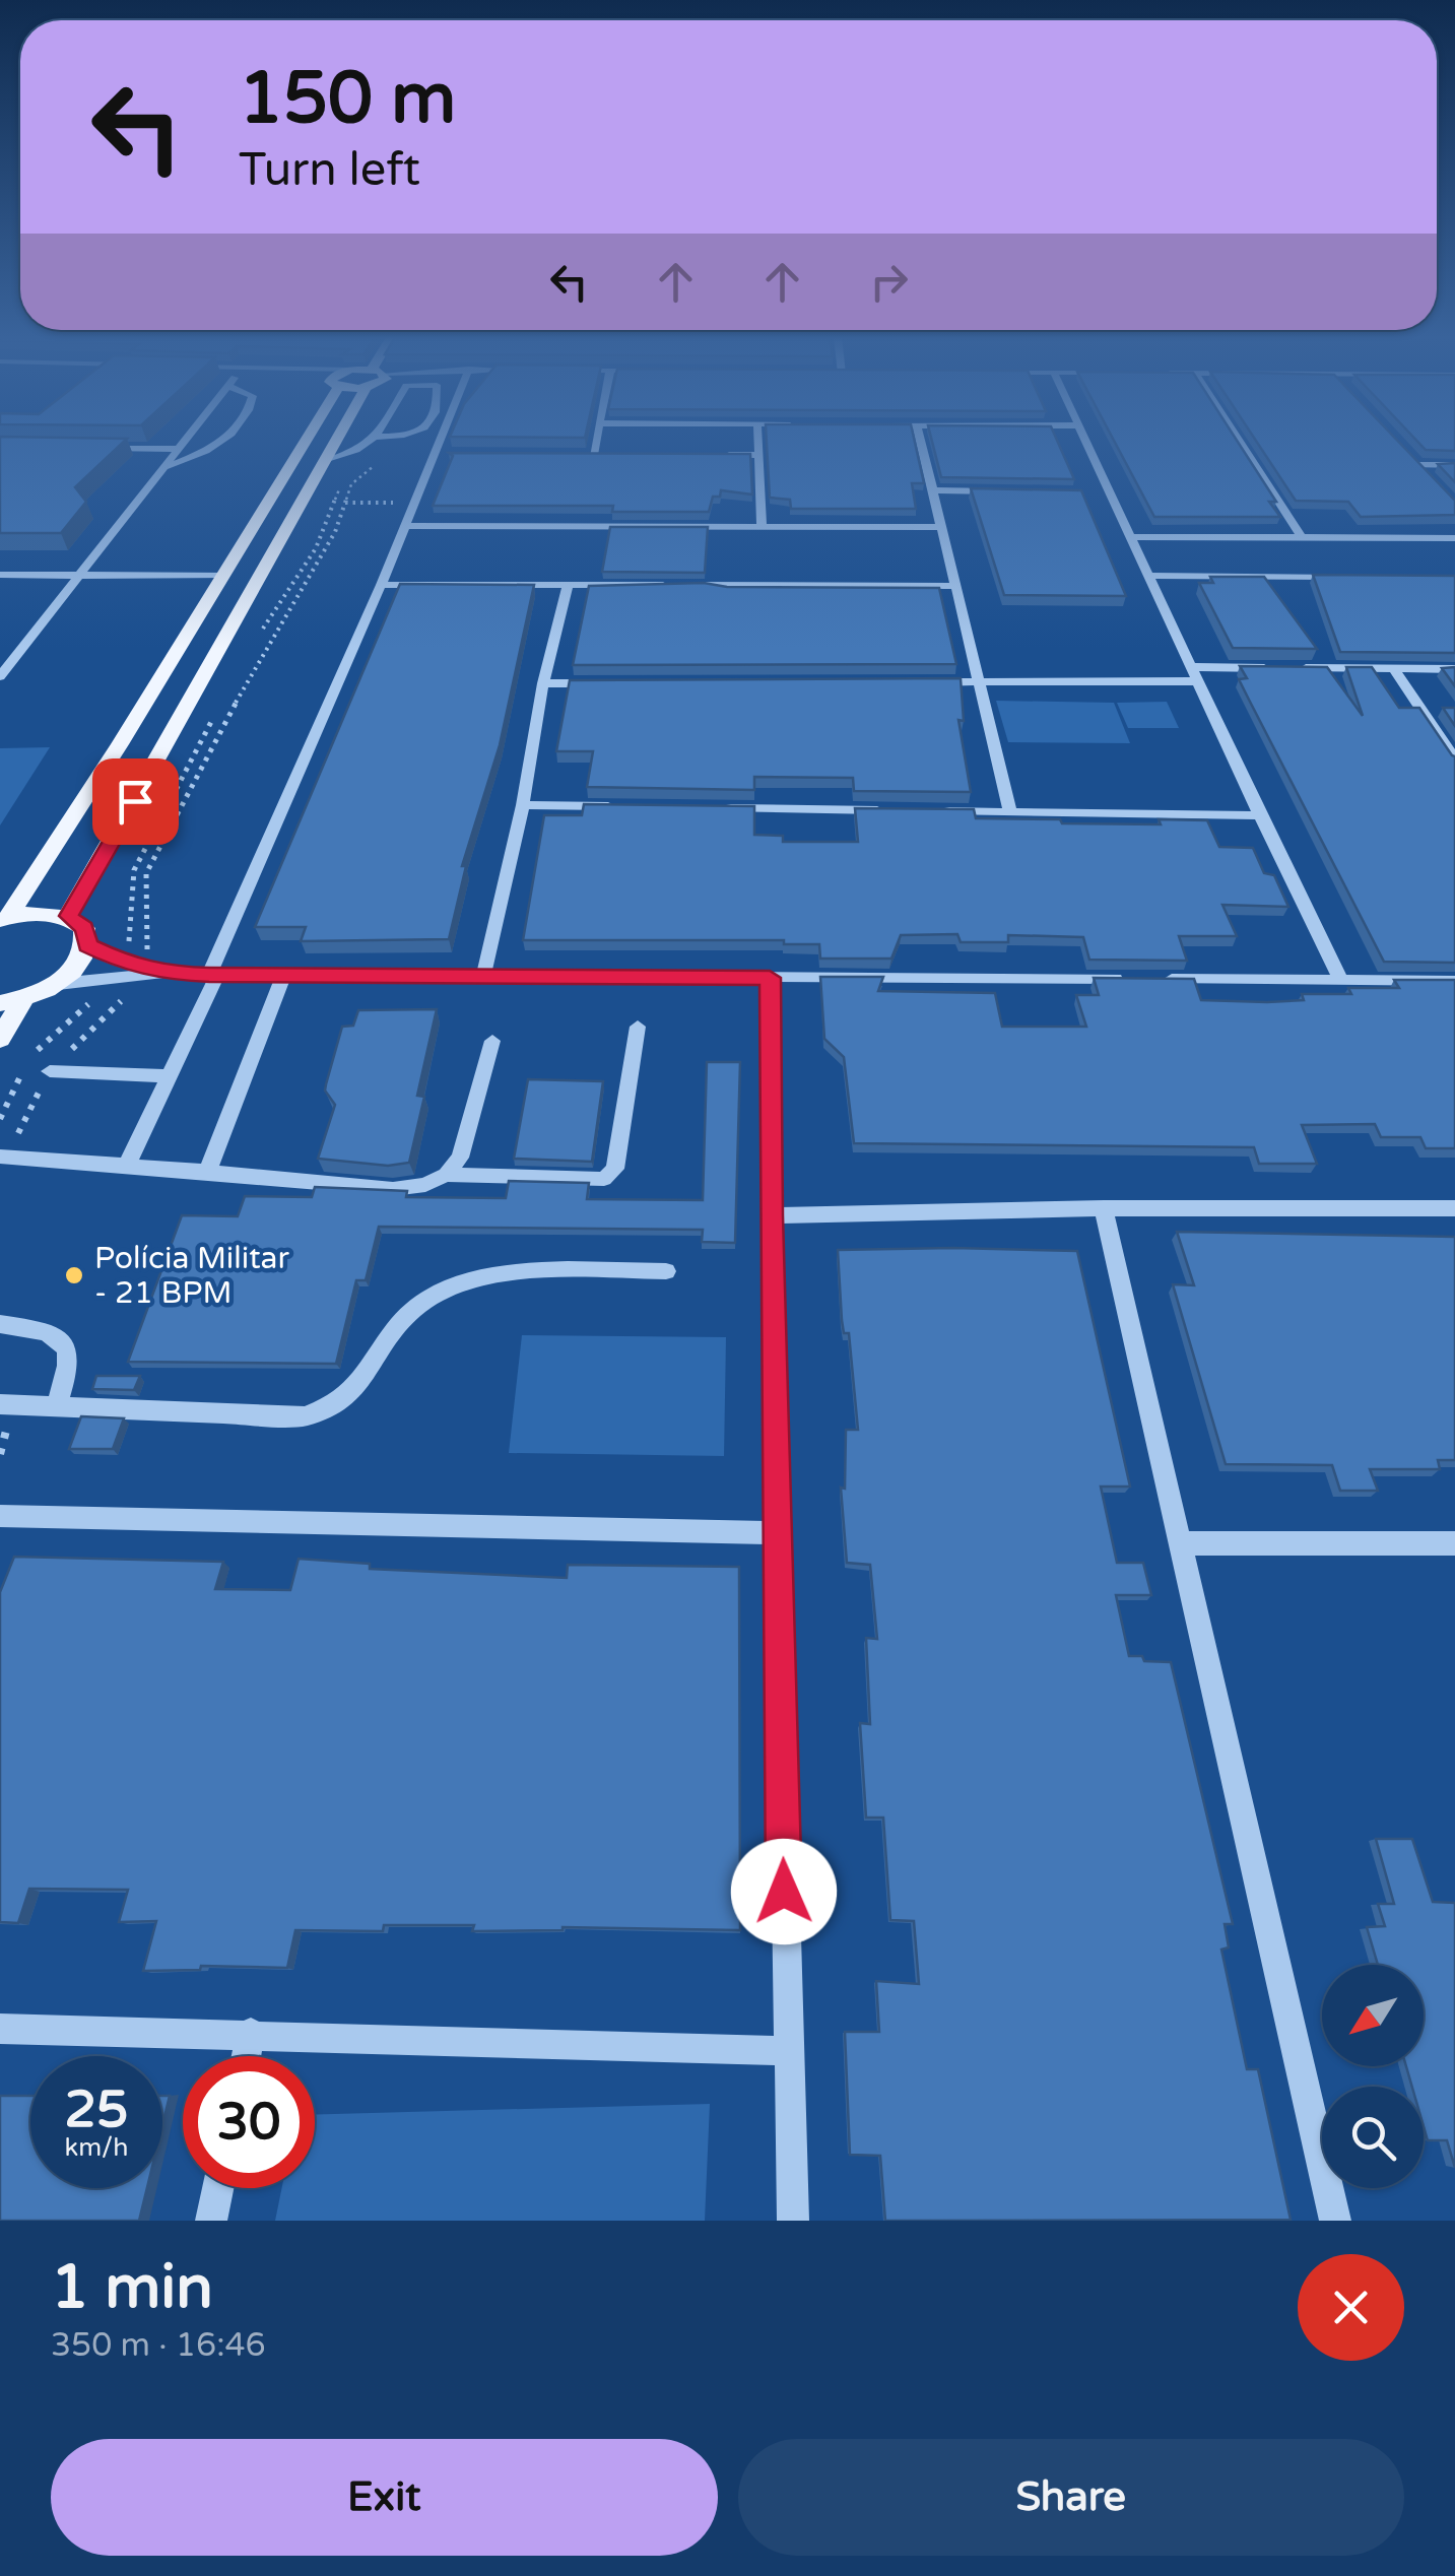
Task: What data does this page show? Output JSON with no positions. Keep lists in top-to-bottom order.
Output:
{
  "places": ["Polícia Militar - 21 BPM"],
  "north": "bottom left",
  "page": {
    "turn": ["150 m", "Turn left"],
    "speed": "25 km/h",
    "limit": "30",
    "heading": ["1 min", "350 m · 16:46"],
    "buttons": ["Exit", "Share"]
  }
}
